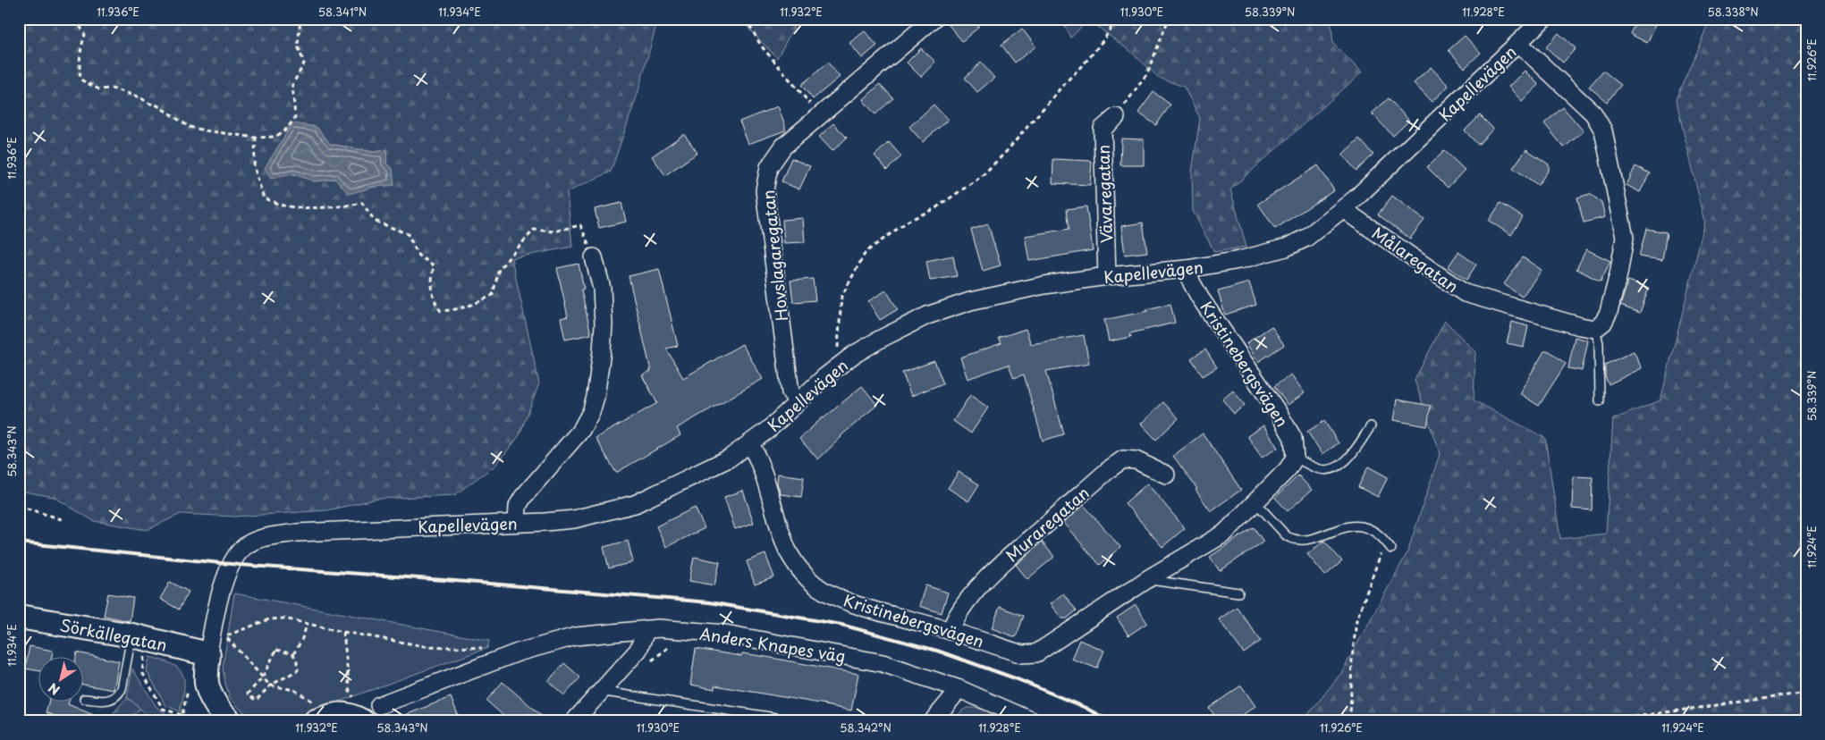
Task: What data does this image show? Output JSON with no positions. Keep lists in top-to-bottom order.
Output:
{
  "streets": {
    "street": [
      "Kapellevägen",
      "Vävaregatan",
      "Hovslagaregatan",
      "Målaregatan",
      "Kristinebergsvägen",
      "Muraregatan",
      "Sörkällegatan",
      "Anders Knapes väg"
    ]
  },
  "crossings": [
    ["Kapellevägen", "Vävaregatan"],
    ["Kapellevägen", "Hovslagaregatan"],
    ["Kapellevägen", "Målaregatan"],
    ["Kapellevägen", "Kristinebergsvägen"],
    ["Kapellevägen", "Sörkällegatan"],
    ["Kristinebergsvägen", "Muraregatan"]
  ],
  "north": "bottom left",
  "coordinates": [
    "11.936°E",
    "58.341°N",
    "11.934°E",
    "11.932°E",
    "11.930°E",
    "58.339°N",
    "11.928°E",
    "58.338°N",
    "11.926°E",
    "58.343°N",
    "11.924°E",
    "58.342°N"
  ]
}
